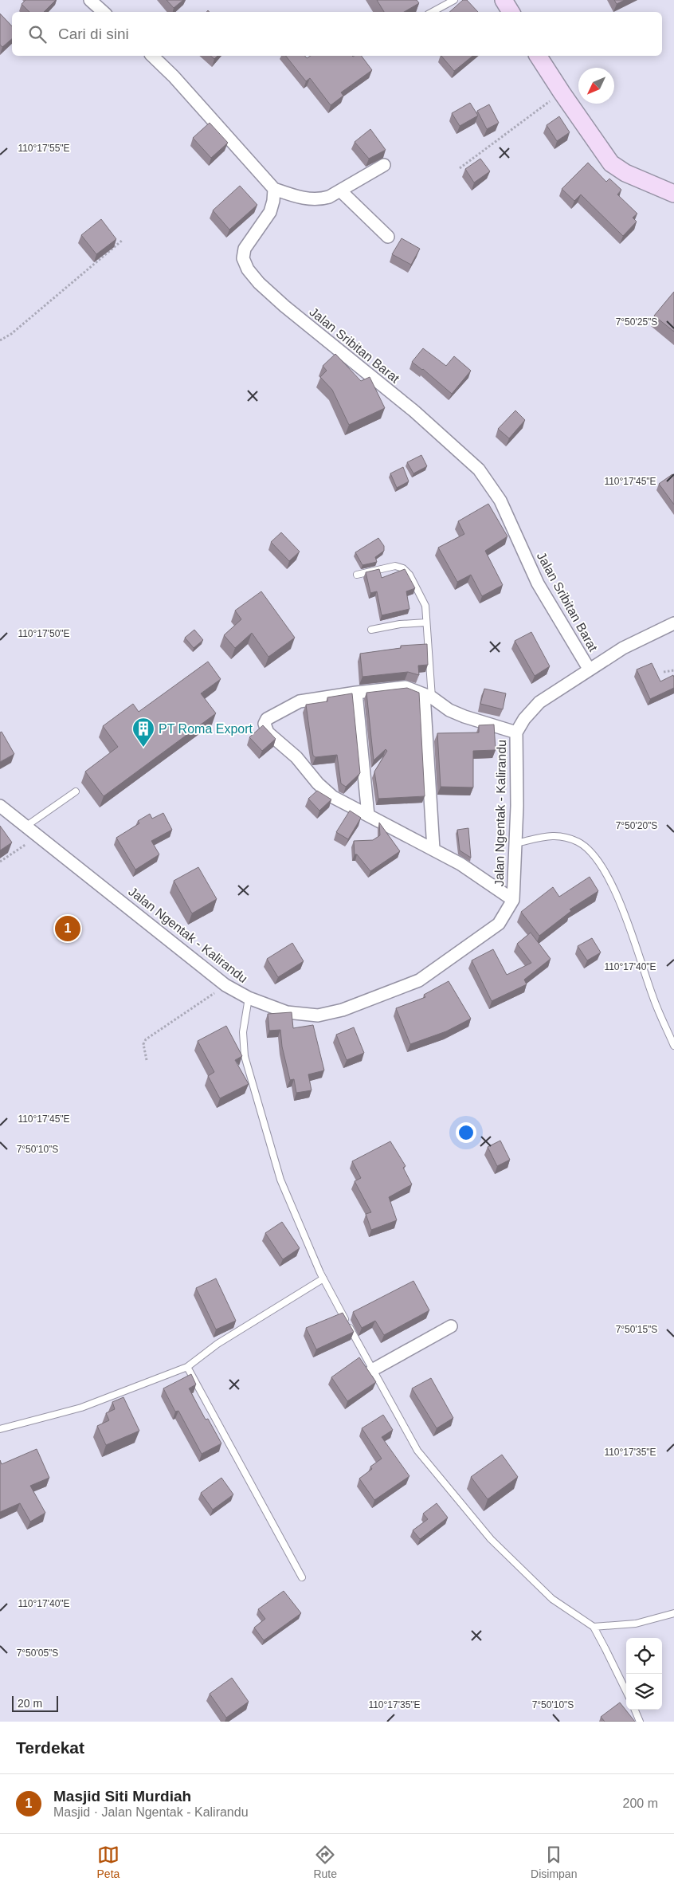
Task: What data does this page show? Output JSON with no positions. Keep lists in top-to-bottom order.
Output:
{
  "streets": {
    "street": ["Jalan Sribitan Barat", "Jalan Ngentak - Kalirandu"]
  },
  "crossings": [
    ["Jalan Sribitan Barat", "Jalan Ngentak - Kalirandu"]
  ],
  "places": {
    "building": ["PT Roma Export"]
  },
  "scale_bar": "20 m",
  "north": "bottom left",
  "page": {
    "search": "Cari di sini",
    "pins": "1",
    "scale": "20 m",
    "heading": "Terdekat",
    "list": [
      {
        "mark": "1",
        "name": "Masjid Siti Murdiah",
        "note": "Masjid · Jalan Ngentak - Kalirandu",
        "value": "200 m"
      }
    ],
    "nav": ["Peta", "Rute", "Disimpan"]
  },
  "coordinates": [
    "110°17'55\"E",
    "7°50'25\"S",
    "110°17'45\"E",
    "110°17'50\"E",
    "7°50'20\"S",
    "110°17'40\"E",
    "7°50'10\"S",
    "7°50'15\"S",
    "110°17'35\"E",
    "7°50'05\"S"
  ]
}
